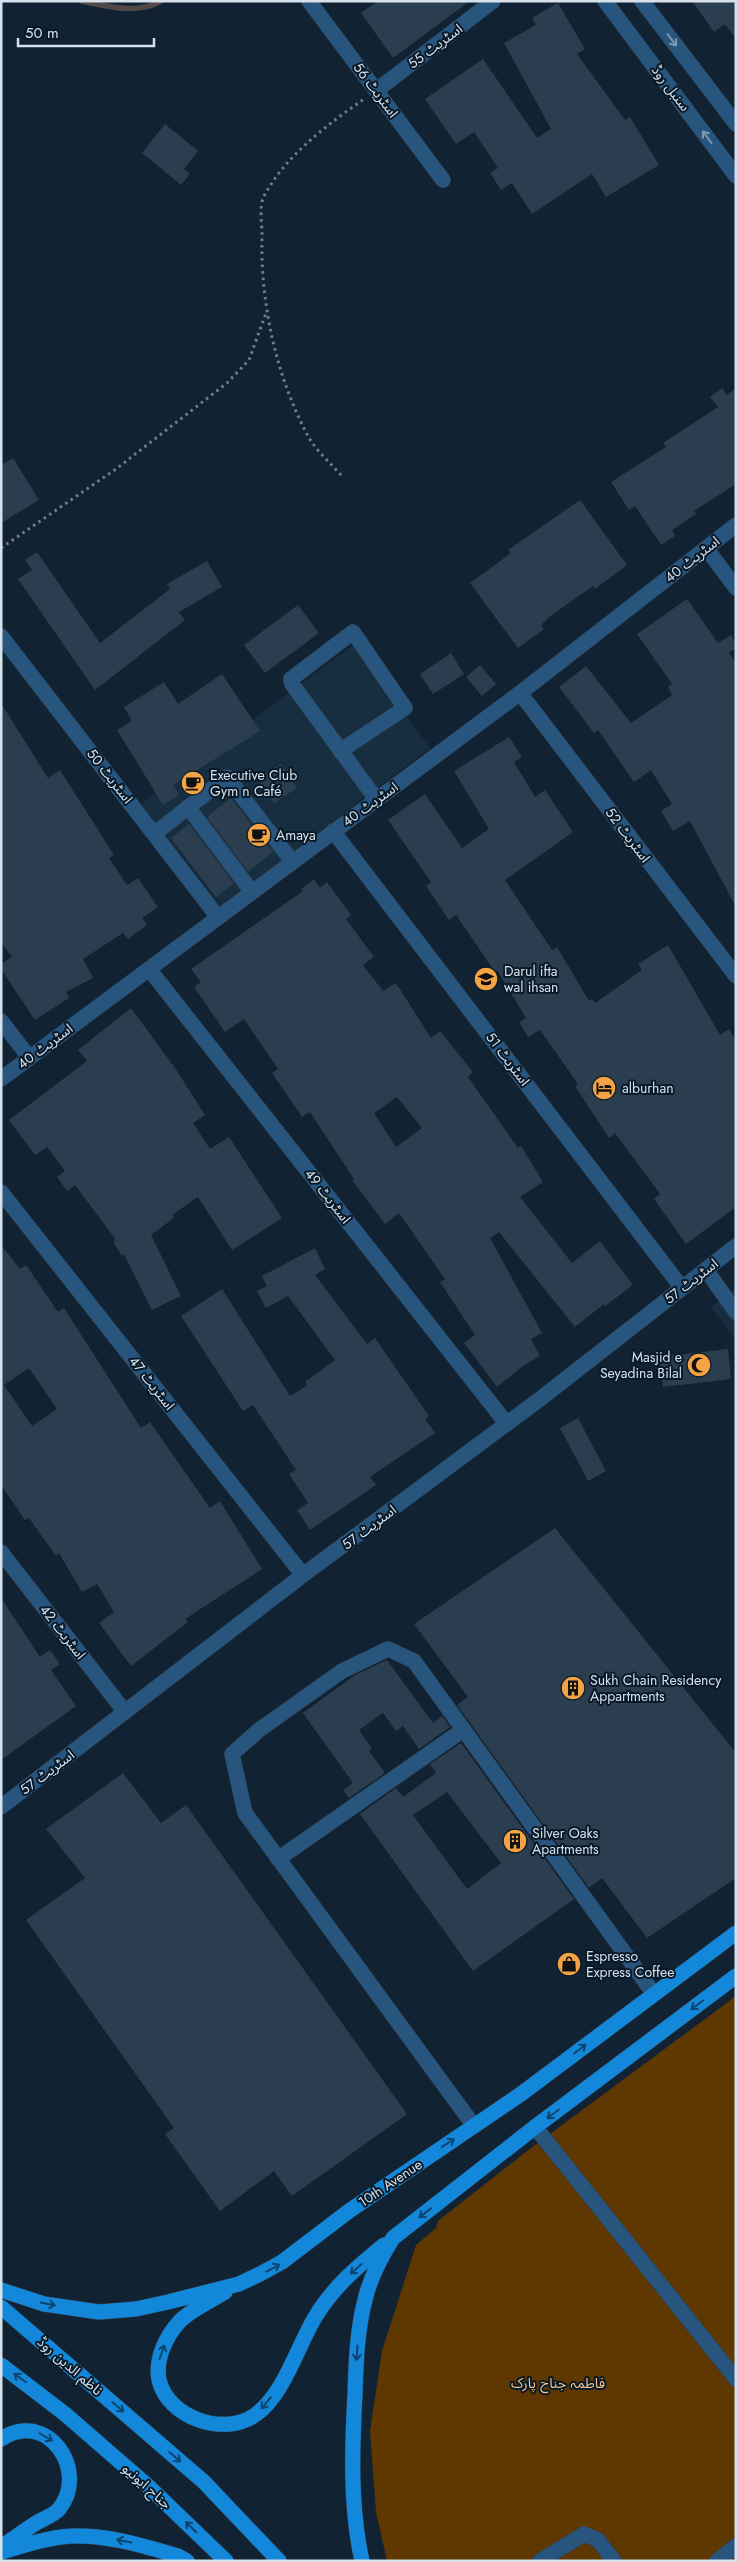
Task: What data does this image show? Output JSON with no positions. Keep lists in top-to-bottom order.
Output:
{
  "streets": {
    "main road": ["10th Avenue", "ناظم الدین روڈ", "جناح ایونیو"],
    "street": [
      "اسٹریٹ 55",
      "سنبل روڈ",
      "اسٹریٹ 56",
      "اسٹریٹ 40",
      "اسٹریٹ 50",
      "اسٹریٹ 52",
      "اسٹریٹ 51",
      "اسٹریٹ 49",
      "اسٹریٹ 57",
      "اسٹریٹ 47",
      "اسٹریٹ 42"
    ]
  },
  "crossings": [
    ["اسٹریٹ 55", "اسٹریٹ 56"],
    ["اسٹریٹ 40", "اسٹریٹ 50"],
    ["اسٹریٹ 40", "اسٹریٹ 52"],
    ["اسٹریٹ 40", "اسٹریٹ 51"],
    ["اسٹریٹ 40", "اسٹریٹ 49"],
    ["اسٹریٹ 51", "اسٹریٹ 57"],
    ["اسٹریٹ 49", "اسٹریٹ 57"],
    ["اسٹریٹ 57", "اسٹریٹ 47"],
    ["اسٹریٹ 57", "اسٹریٹ 42"]
  ],
  "one_way": ["ناظم الدین روڈ", "جناح ایونیو"],
  "parks": ["فاطمہ جناح پارک"],
  "places": {
    "cafe": ["Executive Club Gym n Café", "Amaya"],
    "school or university": ["Darul ifta wal ihsan"],
    "hotel": ["alburhan"],
    "mosque": ["Masjid e Seyadina Bilal"],
    "building": ["Sukh Chain Residency Appartments", "Silver Oaks Apartments"],
    "shop": ["Espresso Express Coffee"]
  },
  "scale_bar": "50 m"
}
